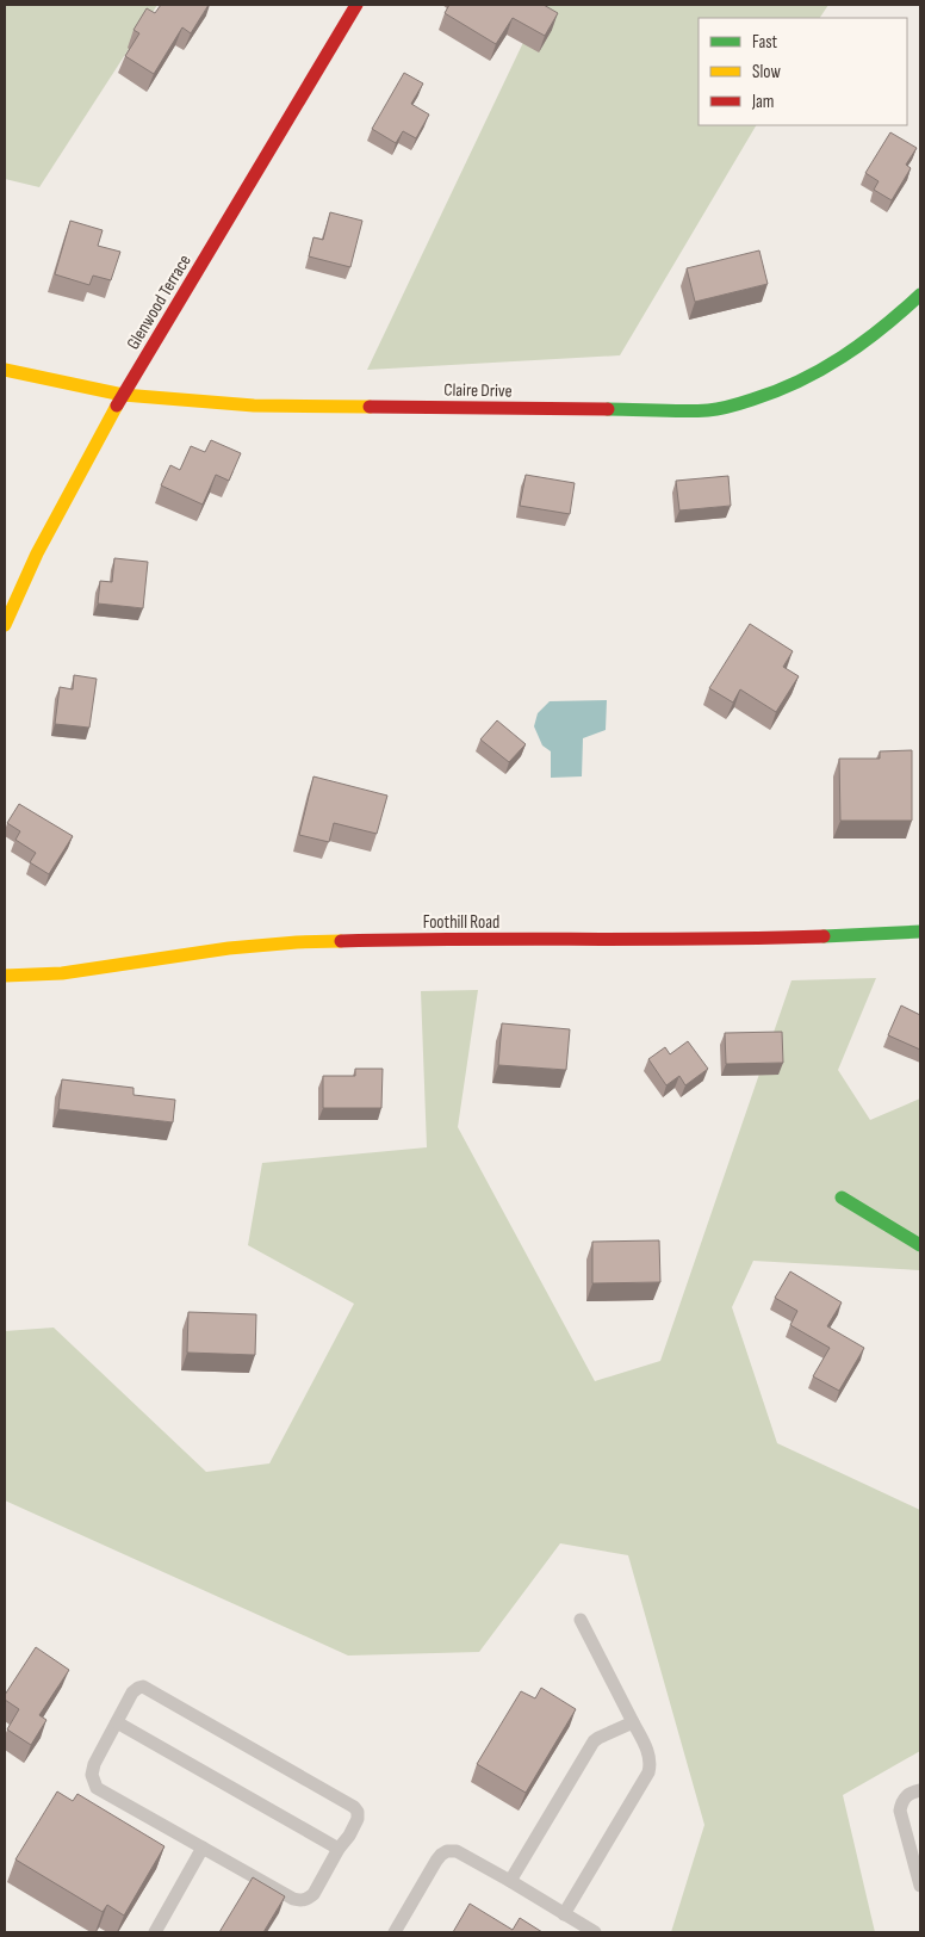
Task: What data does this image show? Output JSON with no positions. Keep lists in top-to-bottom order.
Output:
{
  "streets": {
    "street": ["Glenwood Terrace", "Claire Drive", "Foothill Road"]
  },
  "crossings": [
    ["Glenwood Terrace", "Claire Drive"]
  ],
  "legend": ["Fast", "Slow", "Jam"]
}
